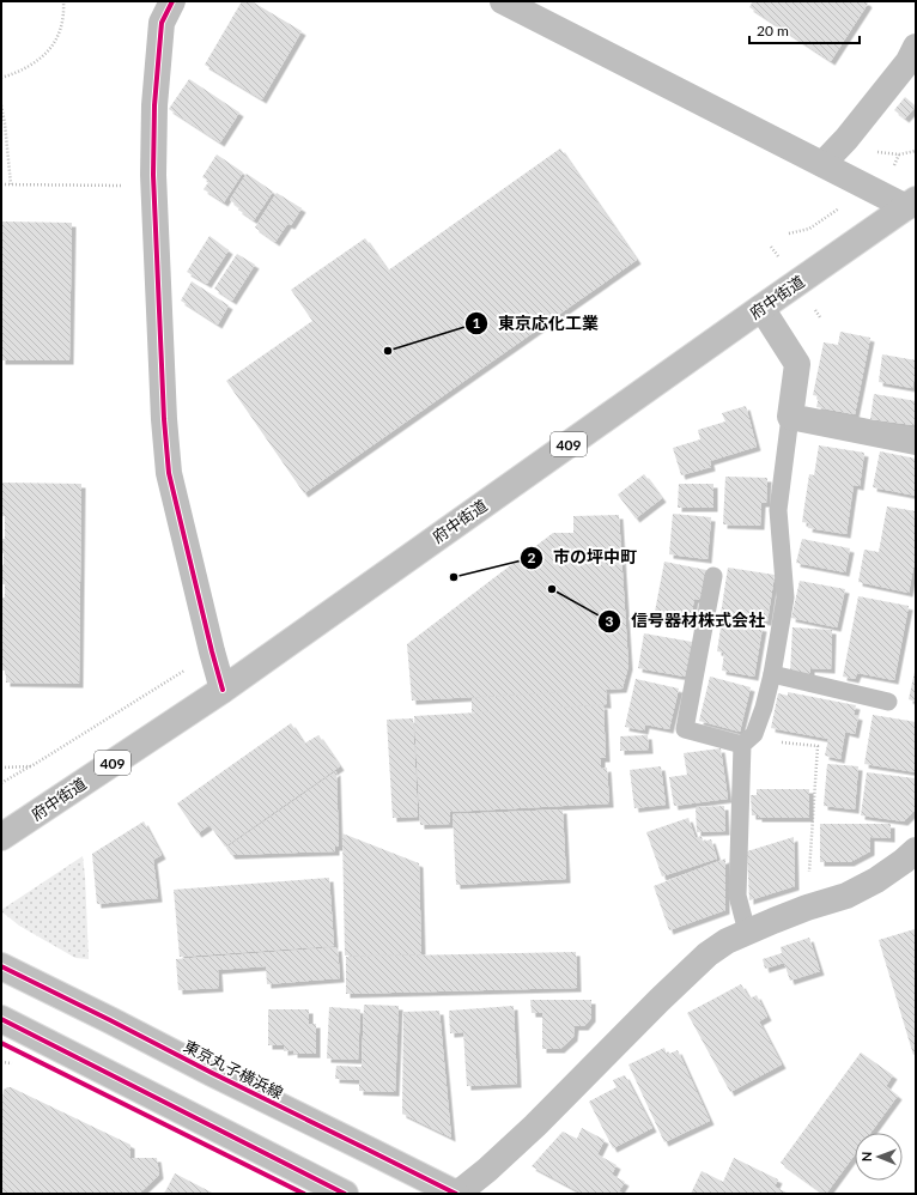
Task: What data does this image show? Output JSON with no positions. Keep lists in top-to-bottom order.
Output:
{
  "streets": {
    "main road": ["府中街道", "409", "東京丸子横浜線"]
  },
  "places": ["東京応化工業", "市の坪中町", "信号器材株式会社"],
  "scale_bar": "20 m",
  "north": "left"
}
